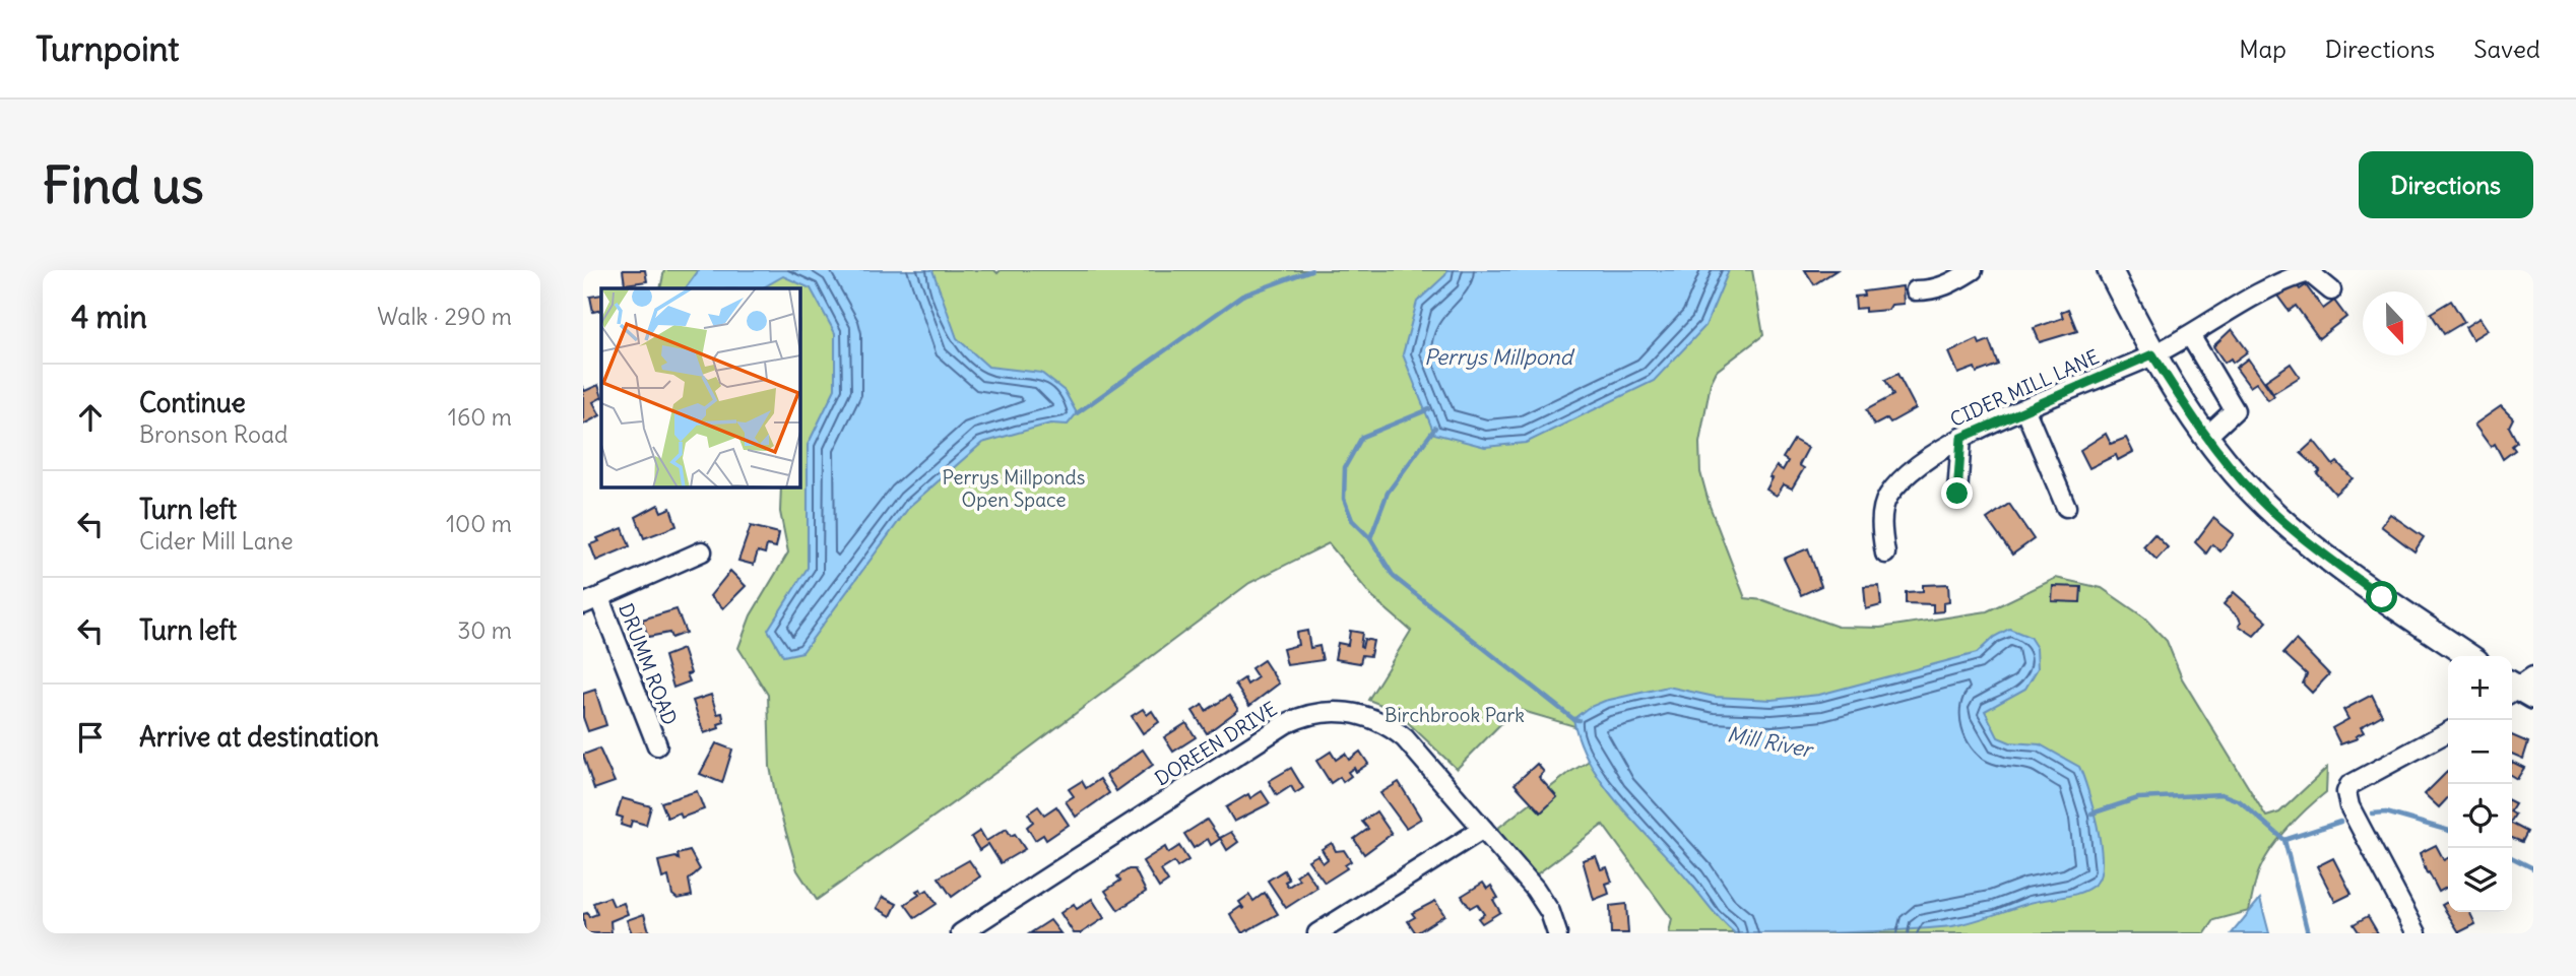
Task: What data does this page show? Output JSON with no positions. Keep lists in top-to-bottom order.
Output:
{
  "streets": {
    "street": ["CIDER MILL LANE", "DRUMM ROAD", "DOREEN DRIVE"]
  },
  "water": ["Perrys Millpond", "Mill River"],
  "parks": ["Perrys Millponds Open Space", "Birchbrook Park"],
  "north": "bottom",
  "page": {
    "header": "Turnpoint",
    "nav": ["Map", "Directions", "Saved"],
    "buttons": "Directions",
    "title": "Find us",
    "heading": ["4 min", "Walk · 290 m"],
    "list": [
      ["Continue", "Bronson Road", "160 m"],
      ["Turn left", "Cider Mill Lane", "100 m"],
      ["Turn left", "30 m"],
      "Arrive at destination"
    ],
    "map_buttons": ["+", "−"]
  }
}
